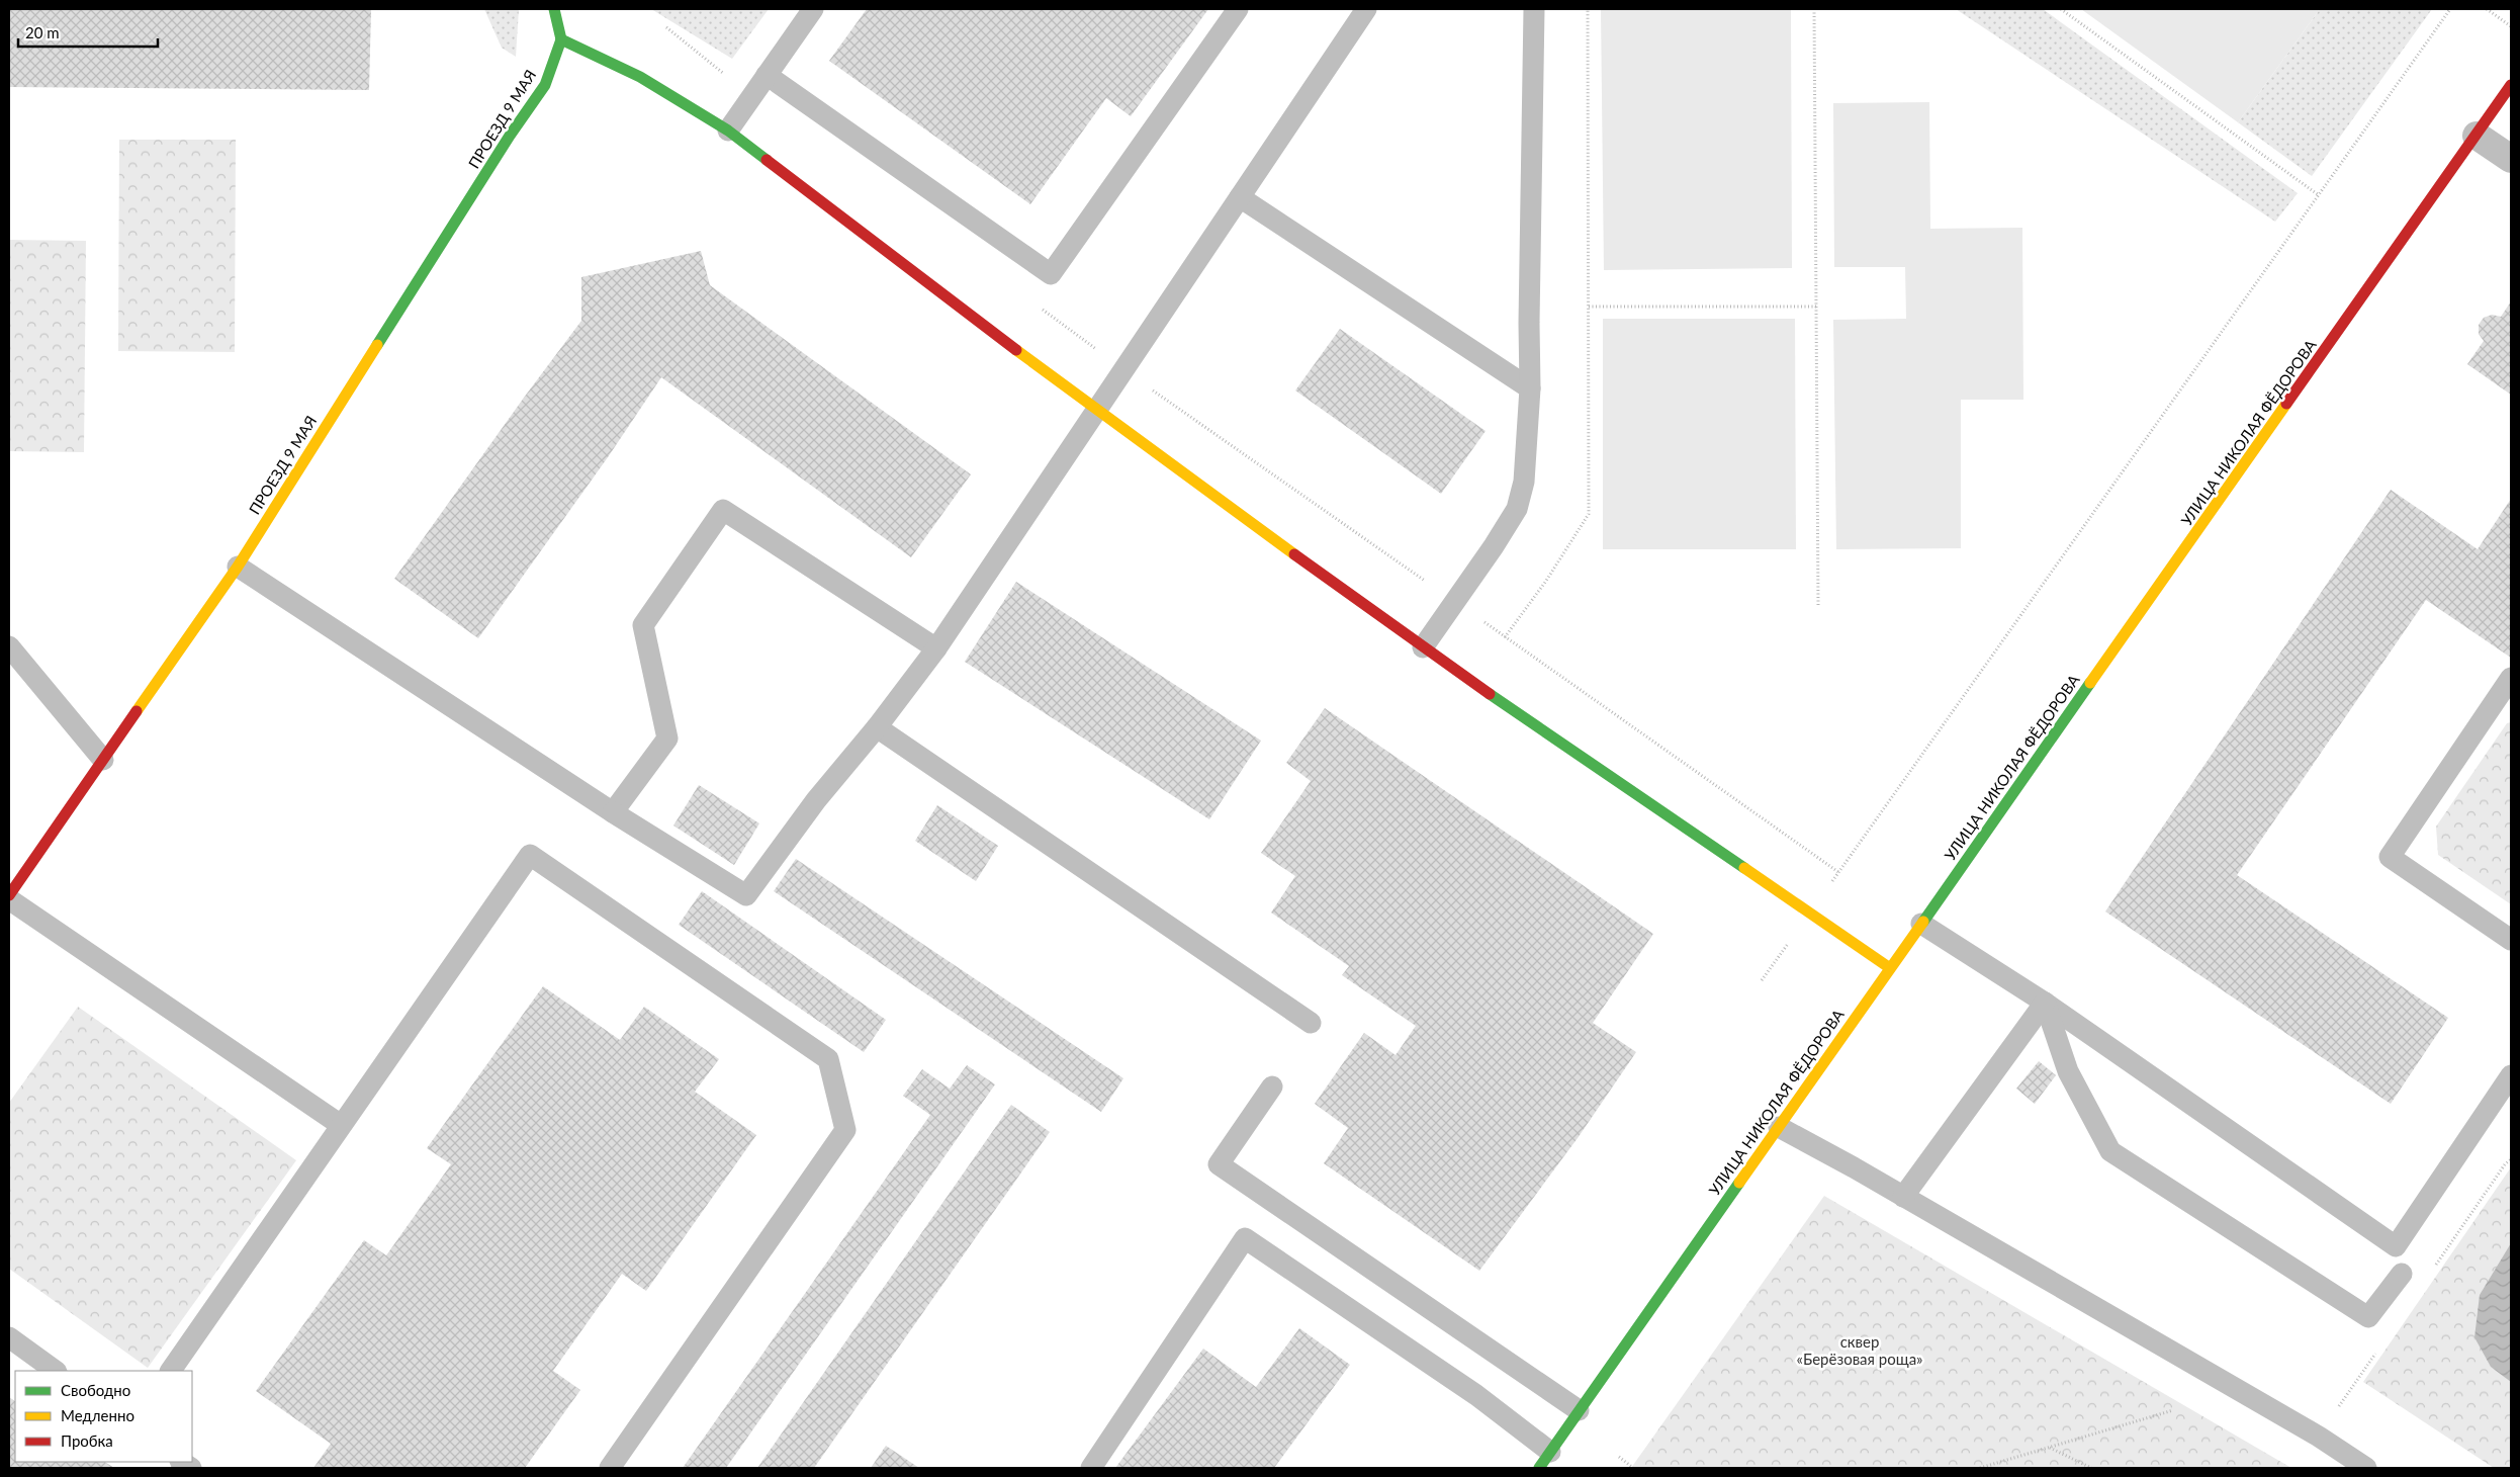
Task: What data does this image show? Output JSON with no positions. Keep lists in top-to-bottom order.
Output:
{
  "streets": {
    "street": ["ПРОЕЗД 9 МАЯ", "УЛИЦА НИКОЛАЯ ФЁДОРОВА"]
  },
  "parks": ["сквер «Берёзовая роща»"],
  "legend": ["Свободно", "Медленно", "Пробка"],
  "scale_bar": "20 m"
}
